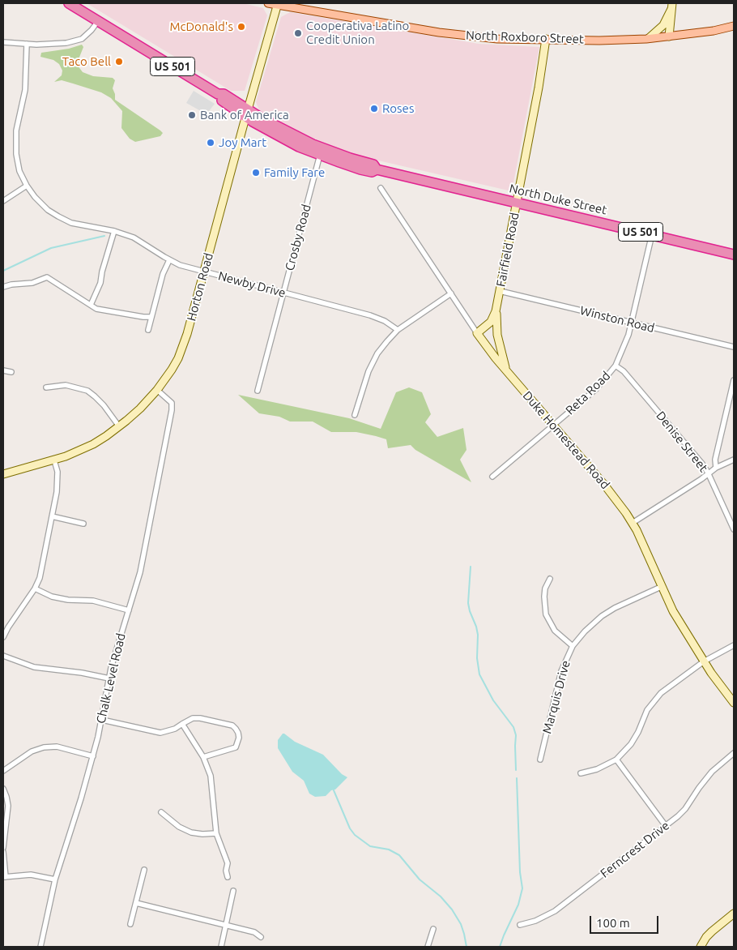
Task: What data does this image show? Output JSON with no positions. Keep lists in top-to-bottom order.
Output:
{
  "streets": {
    "highway": ["US 501", "North Duke Street"],
    "main road": ["North Roxboro Street"],
    "street": [
      "Crosby Road",
      "Fairfield Road",
      "Newby Drive",
      "Horton Road",
      "Winston Road",
      "Reta Road",
      "Duke Homestead Road",
      "Denise Street",
      "Chalk Level Road",
      "Marquis Drive",
      "Ferncrest Drive"
    ]
  },
  "crossings": [
    ["North Roxboro Street", "Fairfield Road"],
    ["North Roxboro Street", "Horton Road"],
    ["North Duke Street", "Crosby Road"],
    ["North Duke Street", "Fairfield Road"],
    ["North Duke Street", "Horton Road"],
    ["North Duke Street", "Reta Road"],
    ["Crosby Road", "Newby Drive"],
    ["Fairfield Road", "Winston Road"],
    ["Fairfield Road", "Duke Homestead Road"],
    ["Newby Drive", "Horton Road"],
    ["Horton Road", "Chalk Level Road"],
    ["Winston Road", "Reta Road"],
    ["Reta Road", "Duke Homestead Road"],
    ["Reta Road", "Denise Street"],
    ["Duke Homestead Road", "Marquis Drive"]
  ],
  "places": [
    "McDonald's",
    "Cooperativa Latino Credit Union",
    "Taco Bell",
    "Roses",
    "Bank of America",
    "Joy Mart",
    "Family Fare"
  ],
  "scale_bar": "100 m"
}
